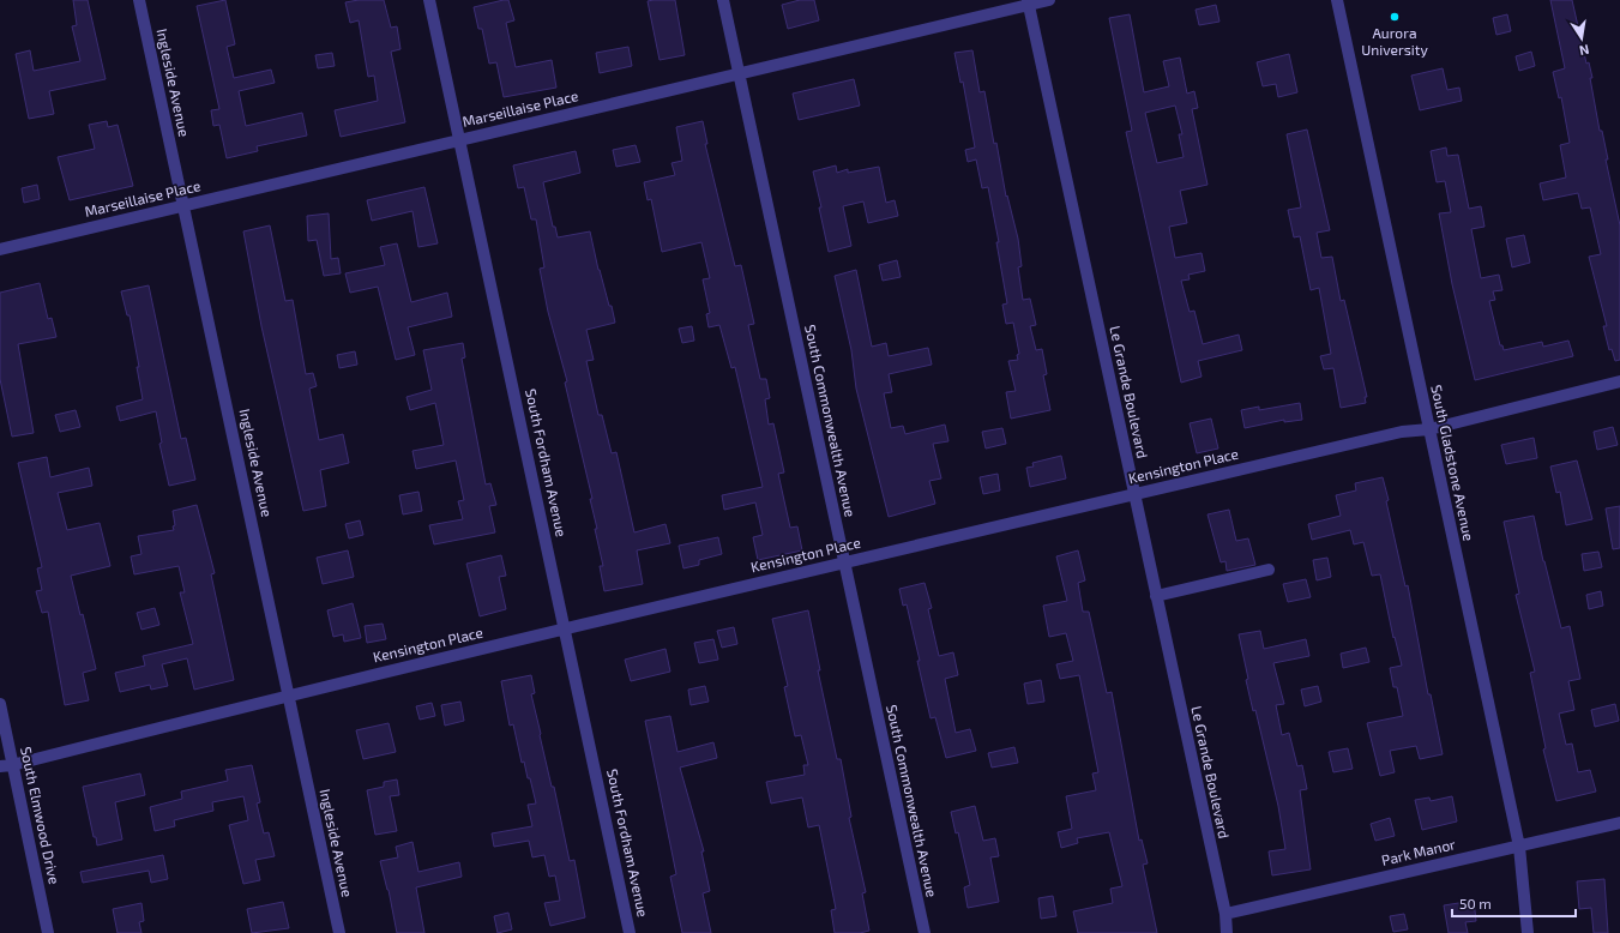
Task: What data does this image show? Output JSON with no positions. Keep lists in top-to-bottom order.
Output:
{
  "streets": {
    "street": [
      "Ingleside Avenue",
      "Marseillaise Place",
      "Le Grande Boulevard",
      "South Commonwealth Avenue",
      "South Fordham Avenue",
      "South Gladstone Avenue",
      "Kensington Place",
      "South Elmwood Drive",
      "Park Manor"
    ]
  },
  "crossings": [
    ["Ingleside Avenue", "Marseillaise Place"],
    ["Ingleside Avenue", "Kensington Place"],
    ["Marseillaise Place", "Le Grande Boulevard"],
    ["Marseillaise Place", "South Commonwealth Avenue"],
    ["Marseillaise Place", "South Fordham Avenue"],
    ["Le Grande Boulevard", "Kensington Place"],
    ["Le Grande Boulevard", "Park Manor"],
    ["South Commonwealth Avenue", "Kensington Place"],
    ["South Fordham Avenue", "Kensington Place"],
    ["South Gladstone Avenue", "Kensington Place"],
    ["South Gladstone Avenue", "Park Manor"],
    ["Kensington Place", "South Elmwood Drive"]
  ],
  "places": ["Aurora University"],
  "scale_bar": "50 m",
  "north": "bottom"
}
